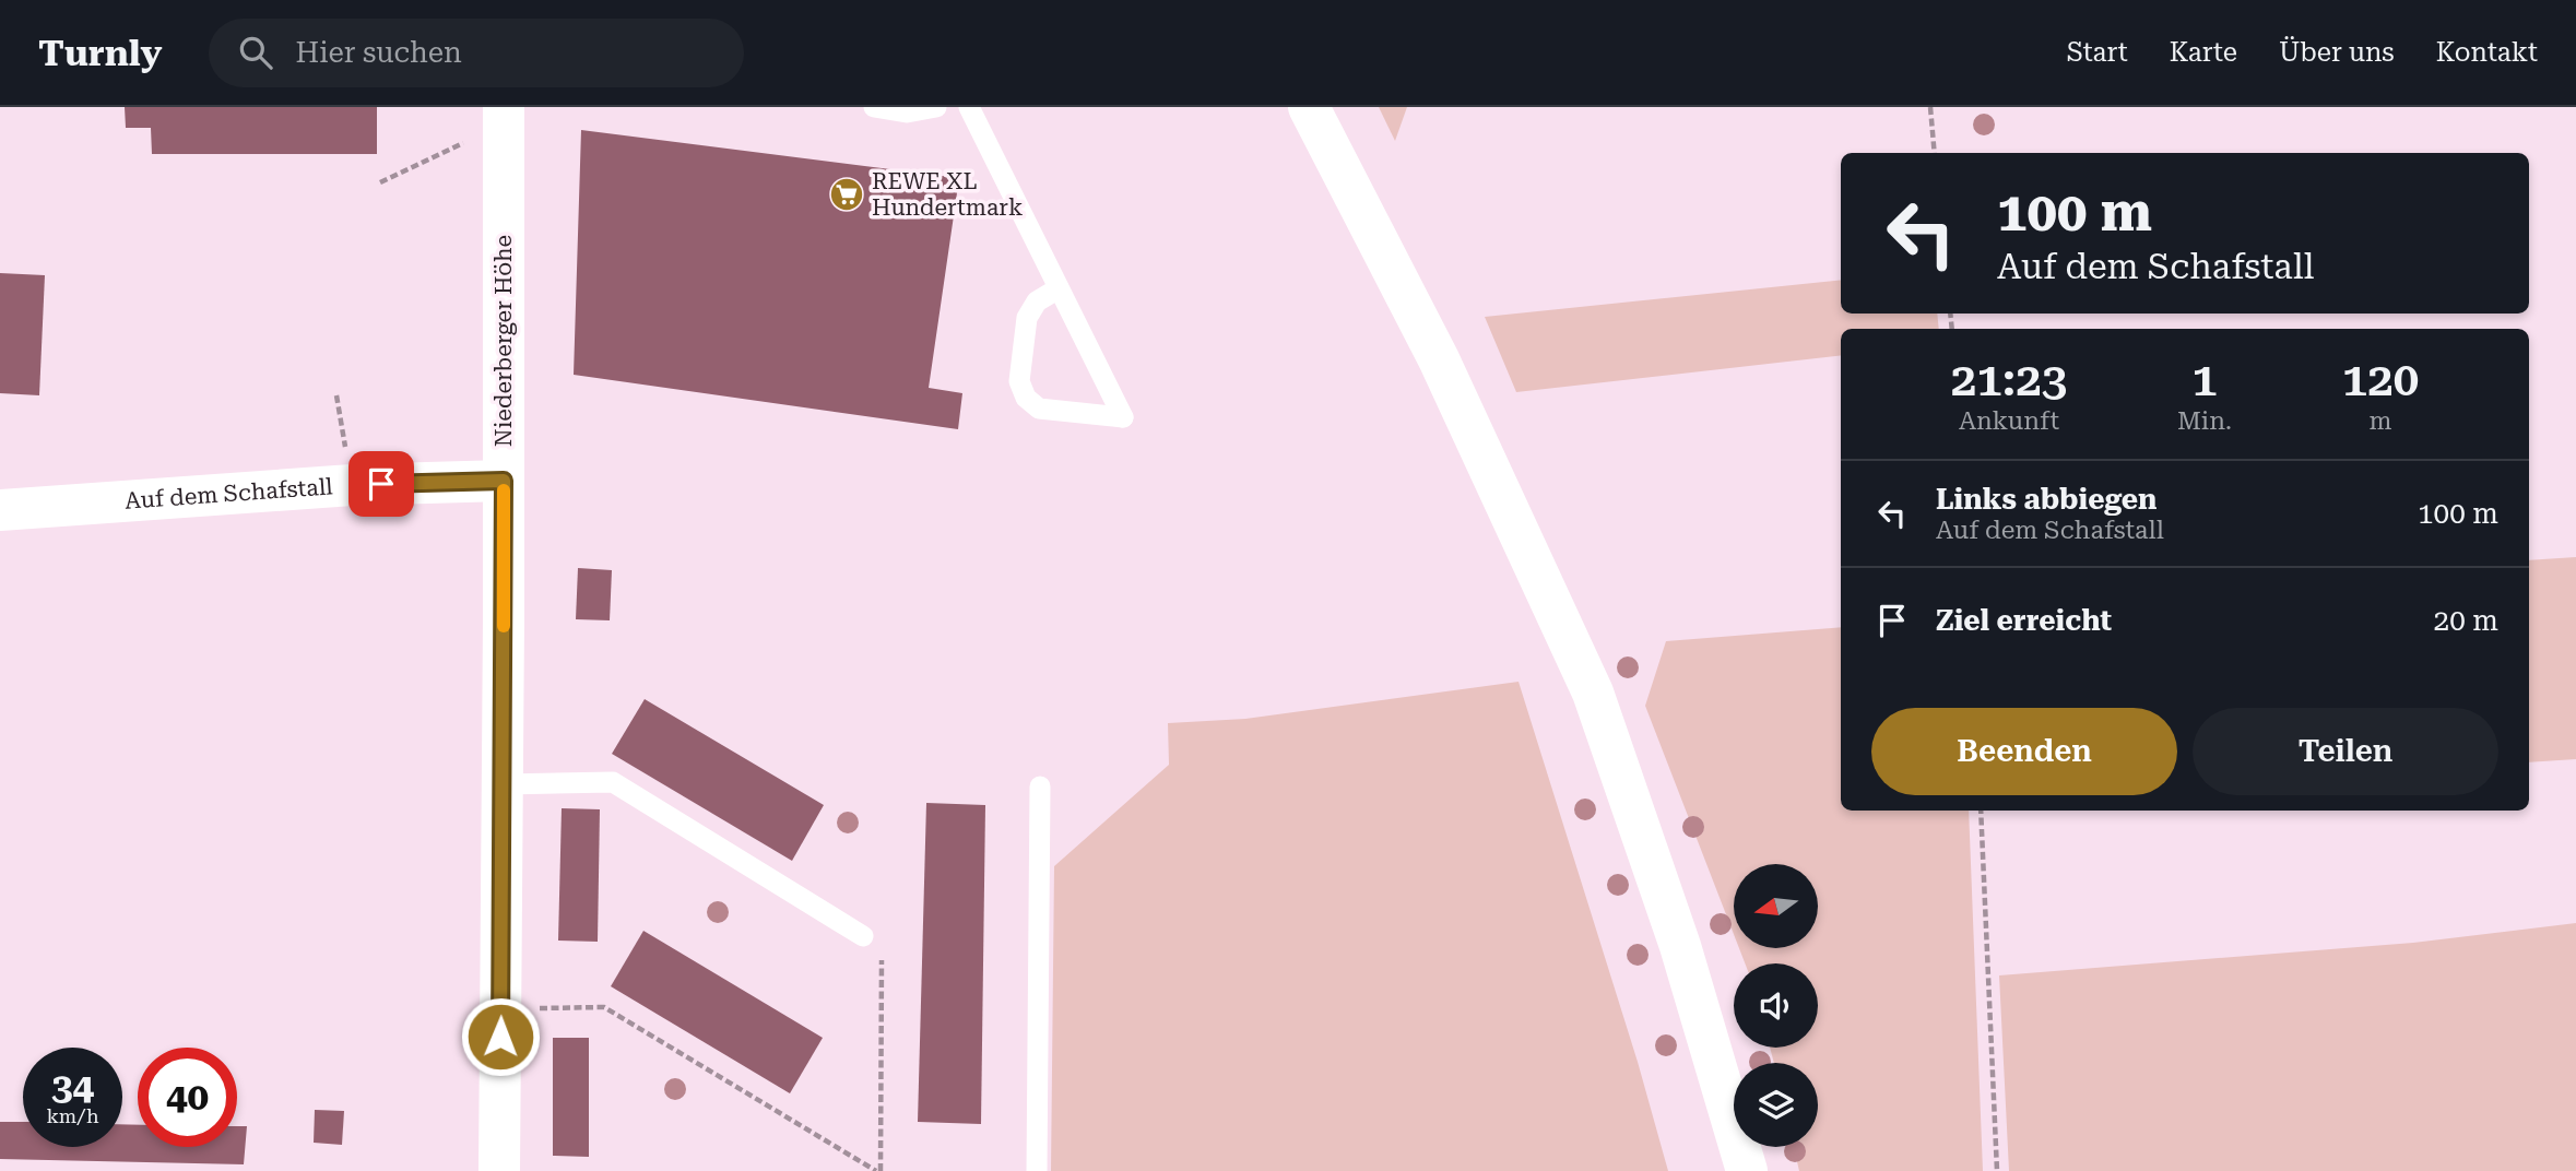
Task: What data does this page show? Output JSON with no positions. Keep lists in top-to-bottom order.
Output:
{
  "streets": {
    "street": ["Niederberger Höhe", "Auf dem Schafstall"]
  },
  "crossings": [
    ["Niederberger Höhe", "Auf dem Schafstall"]
  ],
  "places": {
    "supermarket": ["REWE XL Hundertmark"]
  },
  "north": "left",
  "page": {
    "header": "Turnly",
    "search": "Hier suchen",
    "nav": [
      "Start",
      "Karte",
      "Über uns",
      "Kontakt"
    ],
    "turn": ["100 m", "Auf dem Schafstall"],
    "eta": [
      "21:23",
      "Ankunft",
      "1",
      "Min.",
      "120",
      "m"
    ],
    "list": [
      {
        "name": "Links abbiegen",
        "note": "Auf dem Schafstall",
        "value": "100 m"
      },
      {
        "name": "Ziel erreicht",
        "value": "20 m"
      }
    ],
    "buttons": ["Beenden", "Teilen"],
    "speed": "34 km/h",
    "limit": "40"
  }
}
